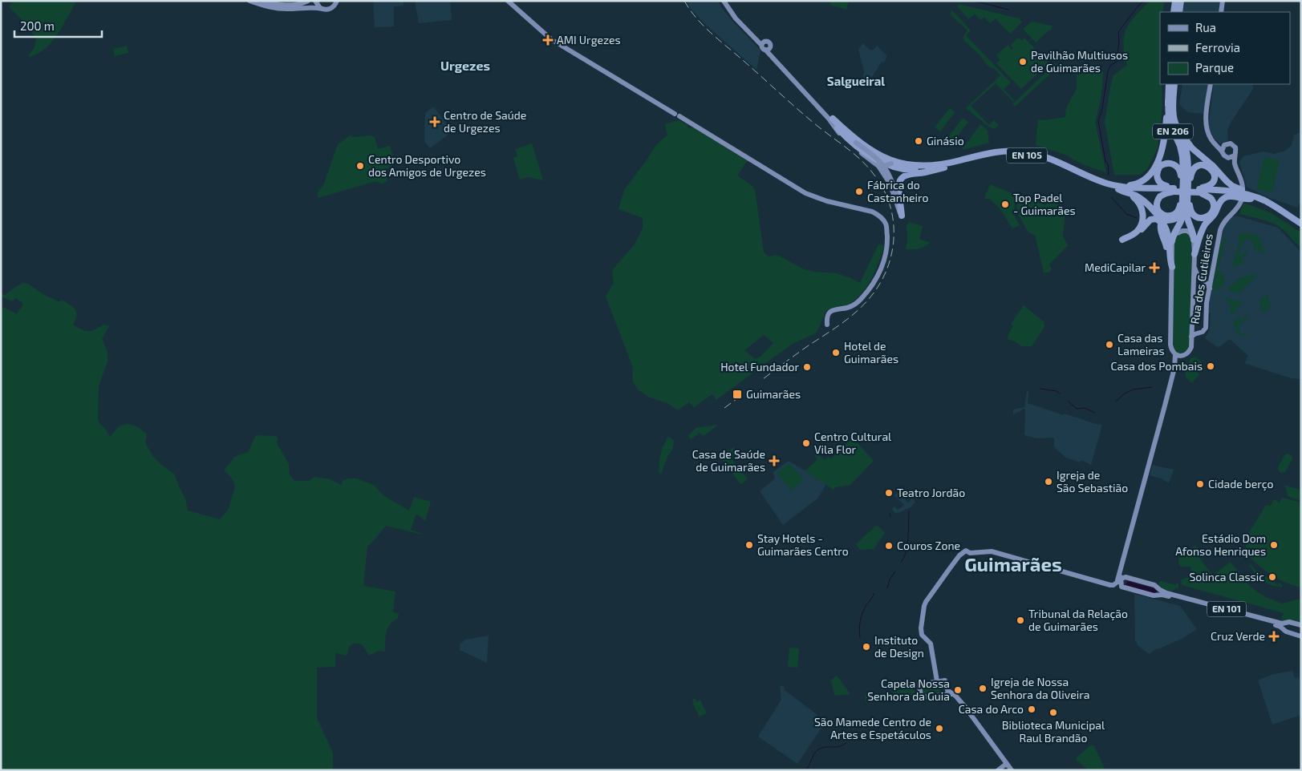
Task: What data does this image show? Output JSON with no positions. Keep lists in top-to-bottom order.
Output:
{
  "streets": {
    "highway": ["EN 206", "EN 105"],
    "main road": ["Rua dos Cutileiros", "EN 101"]
  },
  "districts": ["Urgezes", "Salgueiral", "Guimarães"],
  "places": {
    "health": [
      "AMI Urgezes",
      "Centro de Saúde de Urgezes",
      "MediCapilar",
      "Casa de Saúde de Guimarães",
      "Cruz Verde"
    ],
    "other": [
      "Pavilhão Multiusos de Guimarães",
      "Ginásio",
      "Centro Desportivo dos Amigos de Urgezes",
      "Fábrica do Castanheiro",
      "Top Padel - Guimarães",
      "Casa das Lameiras",
      "Hotel de Guimarães",
      "Casa dos Pombais",
      "Hotel Fundador",
      "Centro Cultural Vila Flor",
      "Igreja de São Sebastião",
      "Cidade berço",
      "Teatro Jordão",
      "Stay Hotels - Guimarães Centro",
      "Estádio Dom Afonso Henriques",
      "Couros Zone",
      "Solinca Classic",
      "Tribunal da Relação de Guimarães",
      "Instituto de Design",
      "Igreja de Nossa Senhora da Oliveira",
      "Capela Nossa Senhora da Guia",
      "Casa do Arco",
      "Biblioteca Municipal Raul Brandão",
      "São Mamede Centro de Artes e Espetáculos"
    ],
    "transit": ["Guimarães"]
  },
  "legend": ["Rua", "Ferrovia", "Parque"],
  "scale_bar": "200 m"
}
